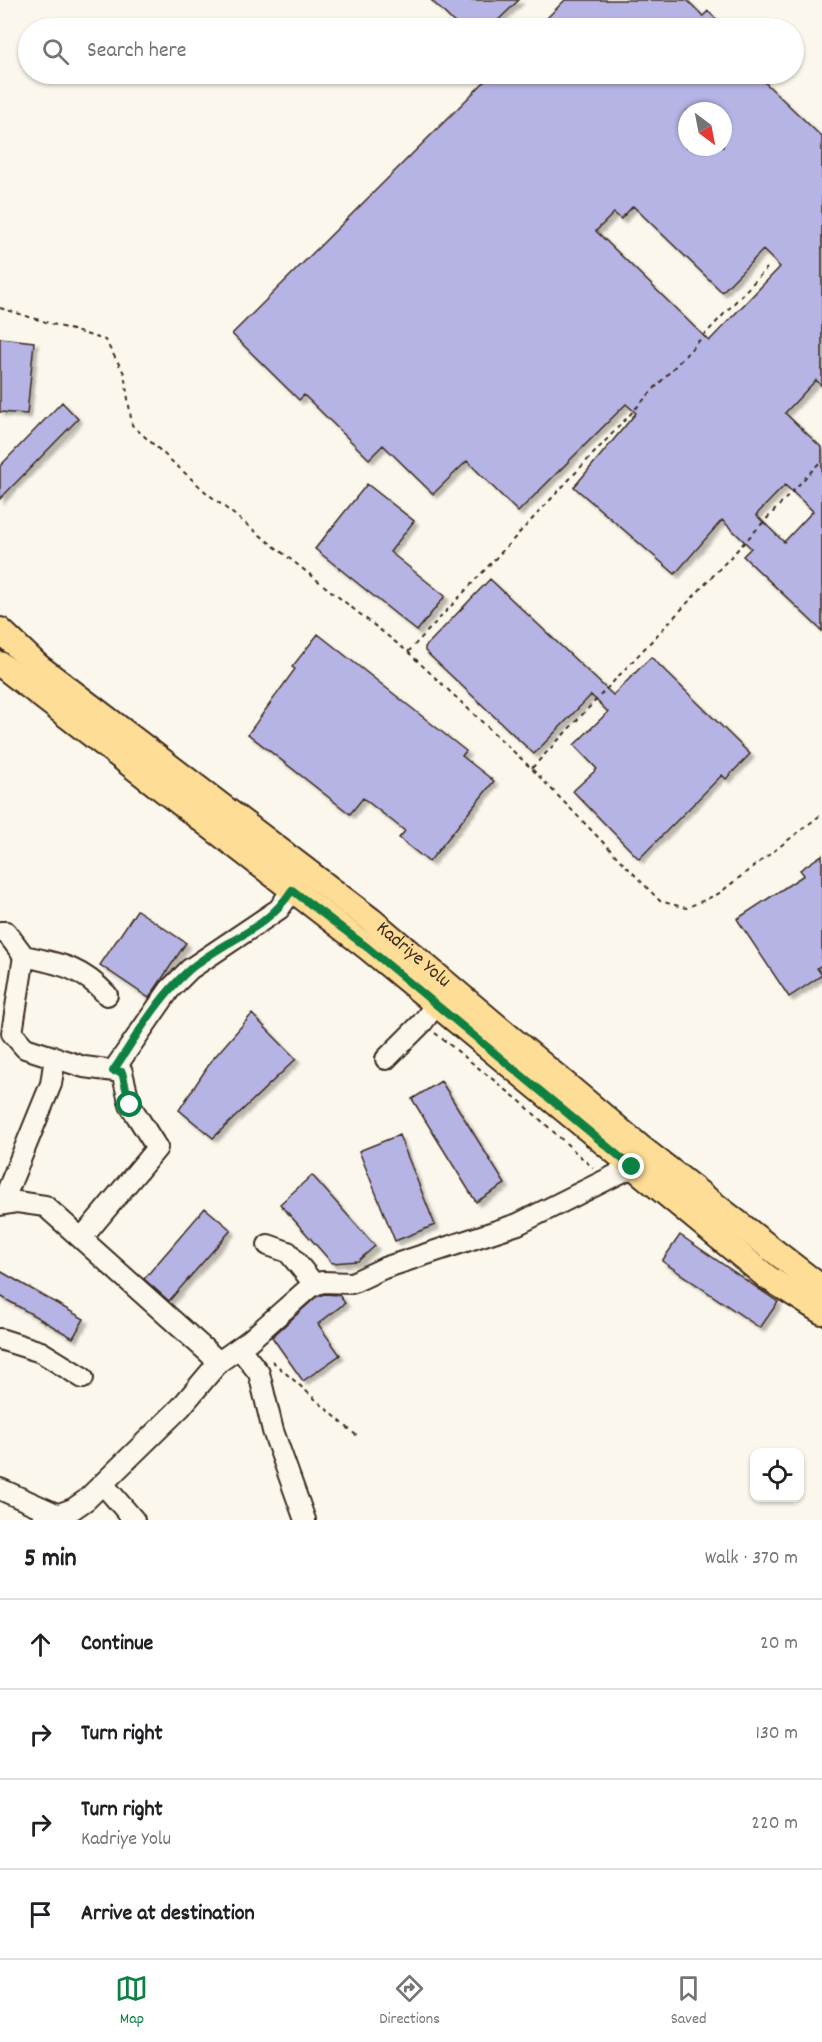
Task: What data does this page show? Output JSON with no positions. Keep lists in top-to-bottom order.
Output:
{
  "streets": {
    "main road": ["Kadriye Yolu"]
  },
  "north": "bottom right",
  "page": {
    "search": "Search here",
    "heading": ["5 min", "Walk · 370 m"],
    "list": [
      ["Continue", "20 m"],
      ["Turn right", "130 m"],
      ["Turn right", "Kadriye Yolu", "220 m"],
      "Arrive at destination"
    ],
    "nav": ["Map", "Directions", "Saved"]
  }
}
